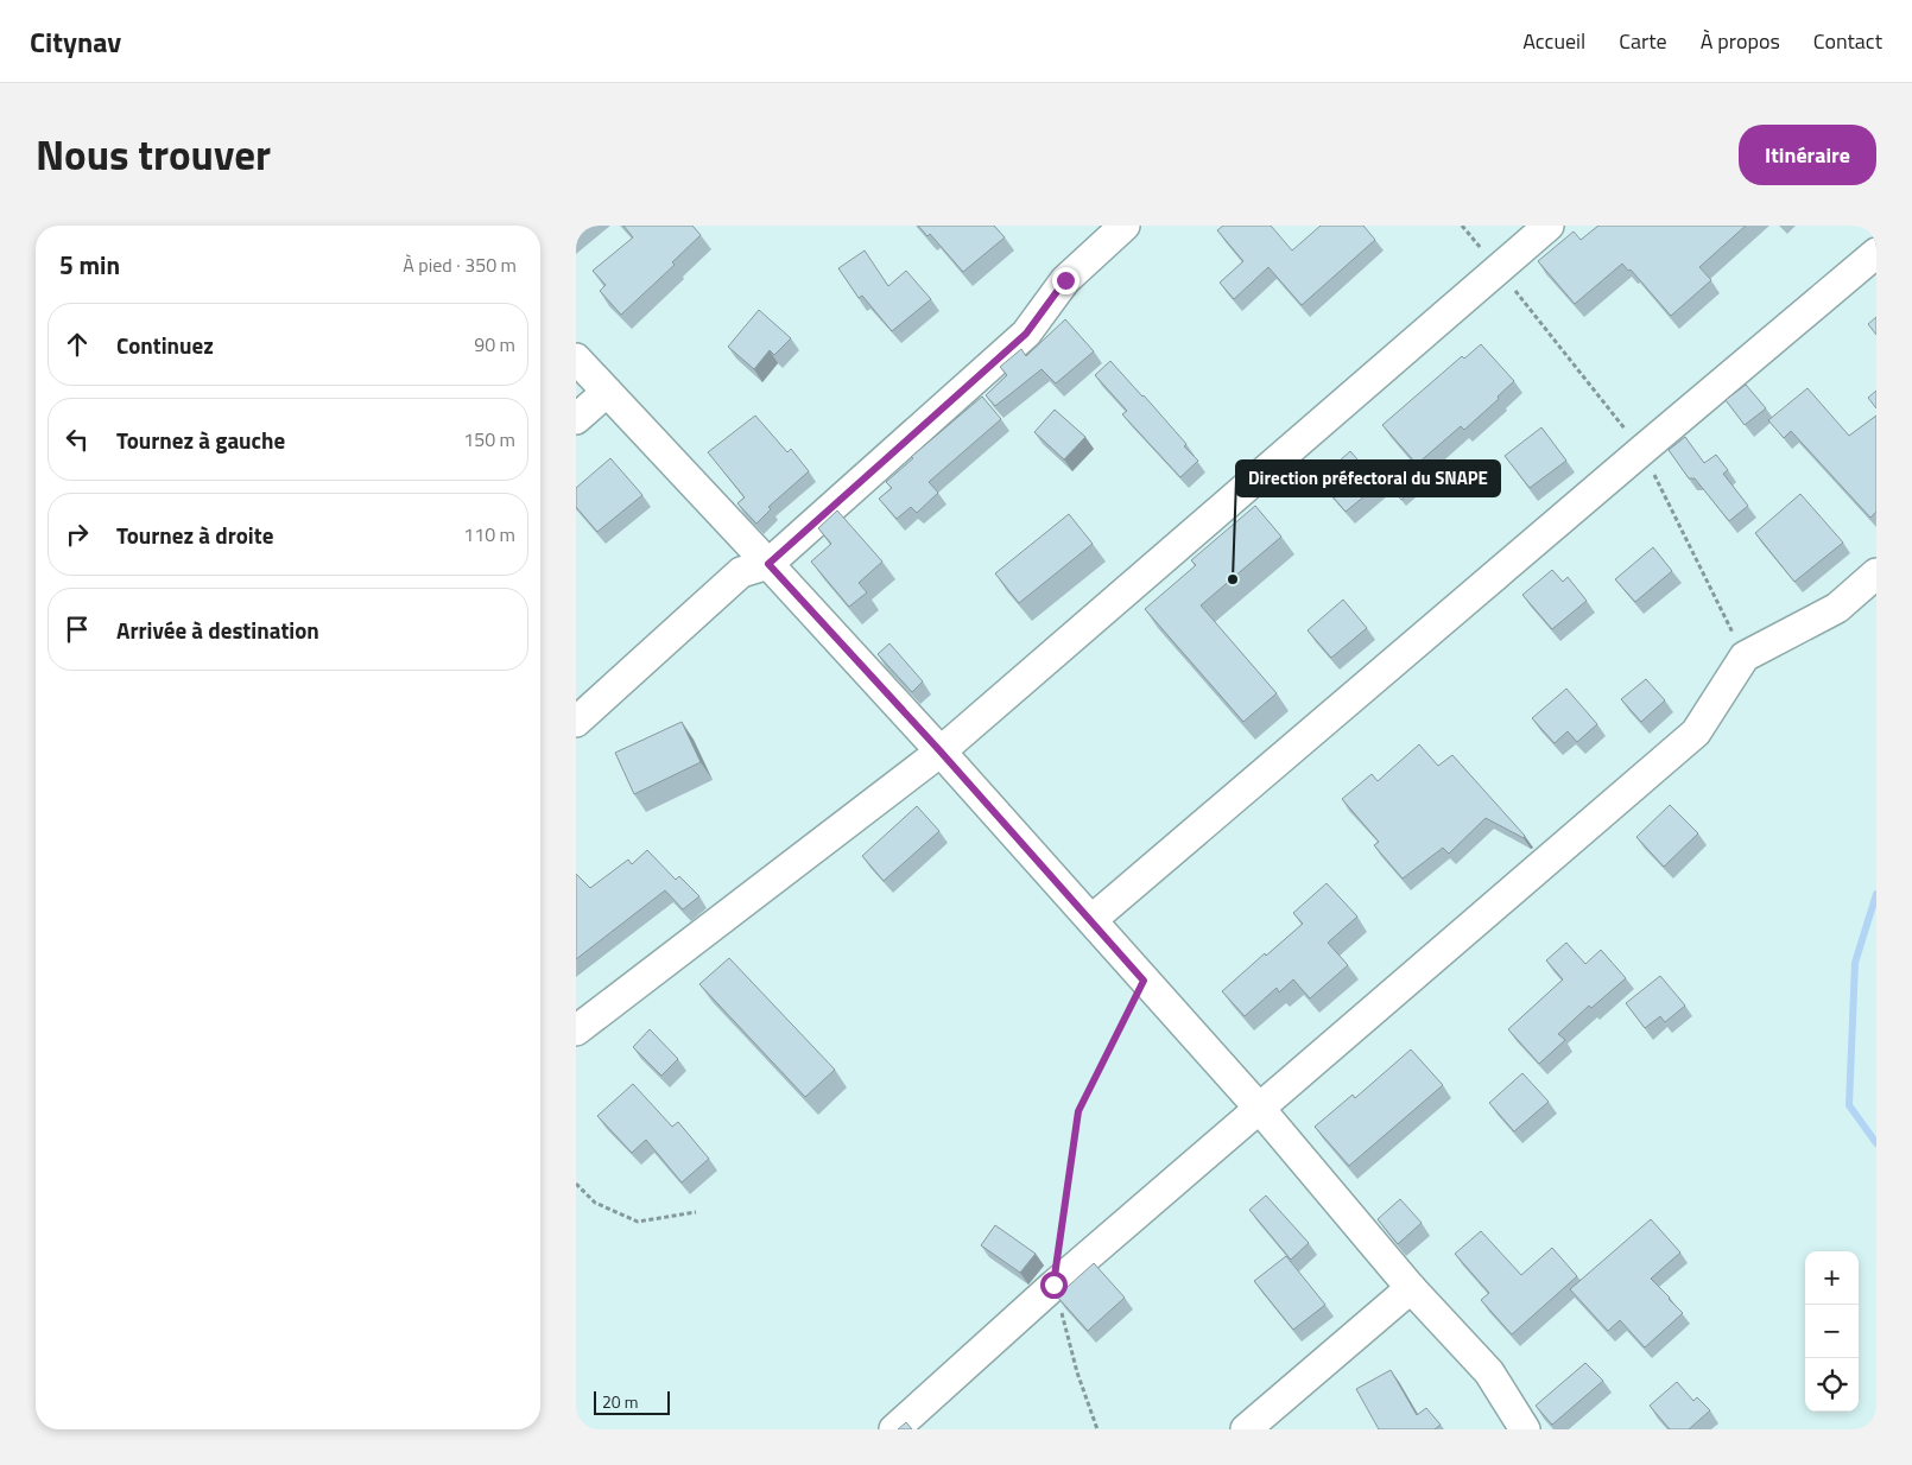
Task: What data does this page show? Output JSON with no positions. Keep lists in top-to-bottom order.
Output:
{
  "places": ["Direction préfectoral du SNAPE"],
  "scale_bar": "20 m",
  "page": {
    "header": "Citynav",
    "nav": [
      "Accueil",
      "Carte",
      "À propos",
      "Contact"
    ],
    "title": "Nous trouver",
    "buttons": "Itinéraire",
    "heading": ["5 min", "À pied · 350 m"],
    "list": [
      ["Continuez", "90 m"],
      ["Tournez à gauche", "150 m"],
      ["Tournez à droite", "110 m"],
      "Arrivée à destination"
    ],
    "map_buttons": ["+", "−"],
    "scale": "20 m"
  }
}
